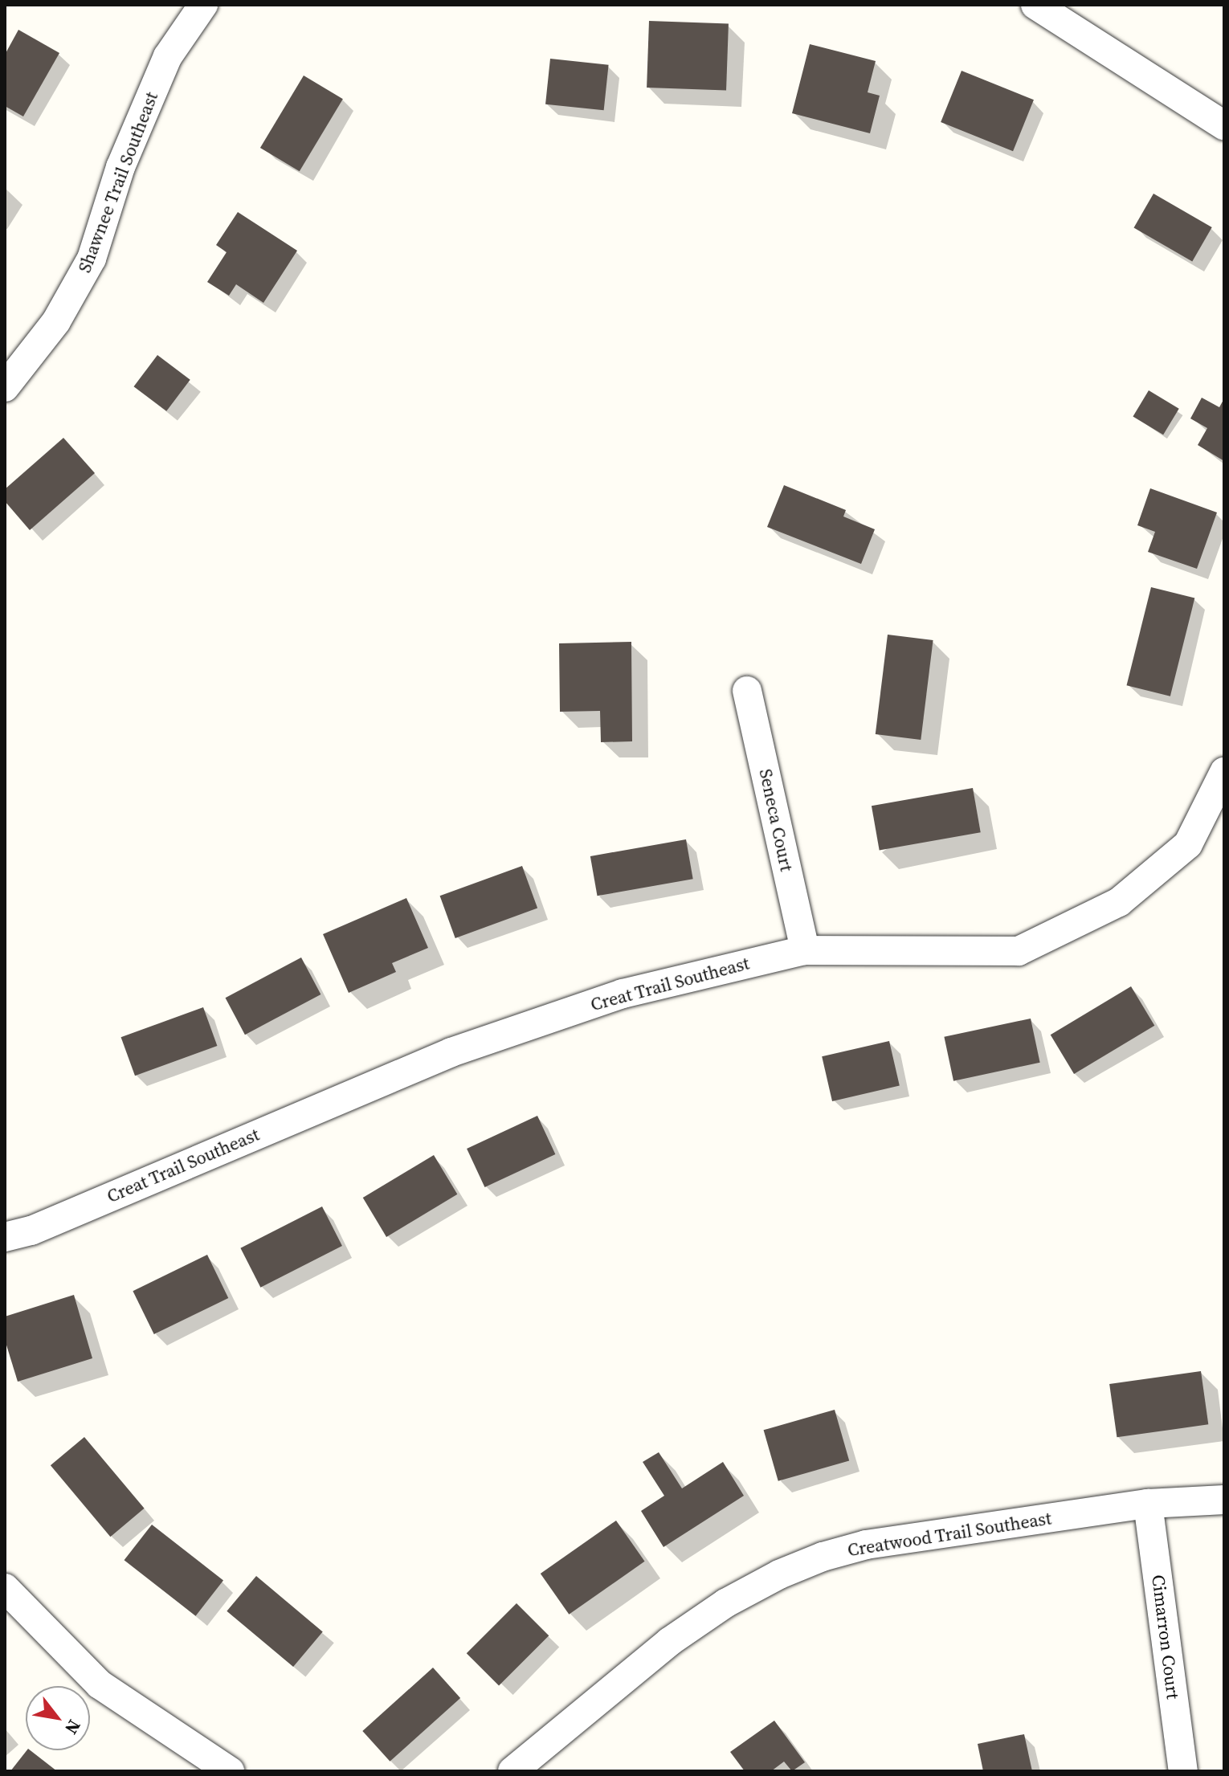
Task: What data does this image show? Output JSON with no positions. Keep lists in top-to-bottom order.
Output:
{
  "streets": {
    "street": [
      "Shawnee Trail Southeast",
      "Seneca Court",
      "Creat Trail Southeast",
      "Creatwood Trail Southeast",
      "Cimarron Court"
    ]
  },
  "crossings": [
    ["Seneca Court", "Creat Trail Southeast"],
    ["Creatwood Trail Southeast", "Cimarron Court"]
  ],
  "north": "bottom right"
}
